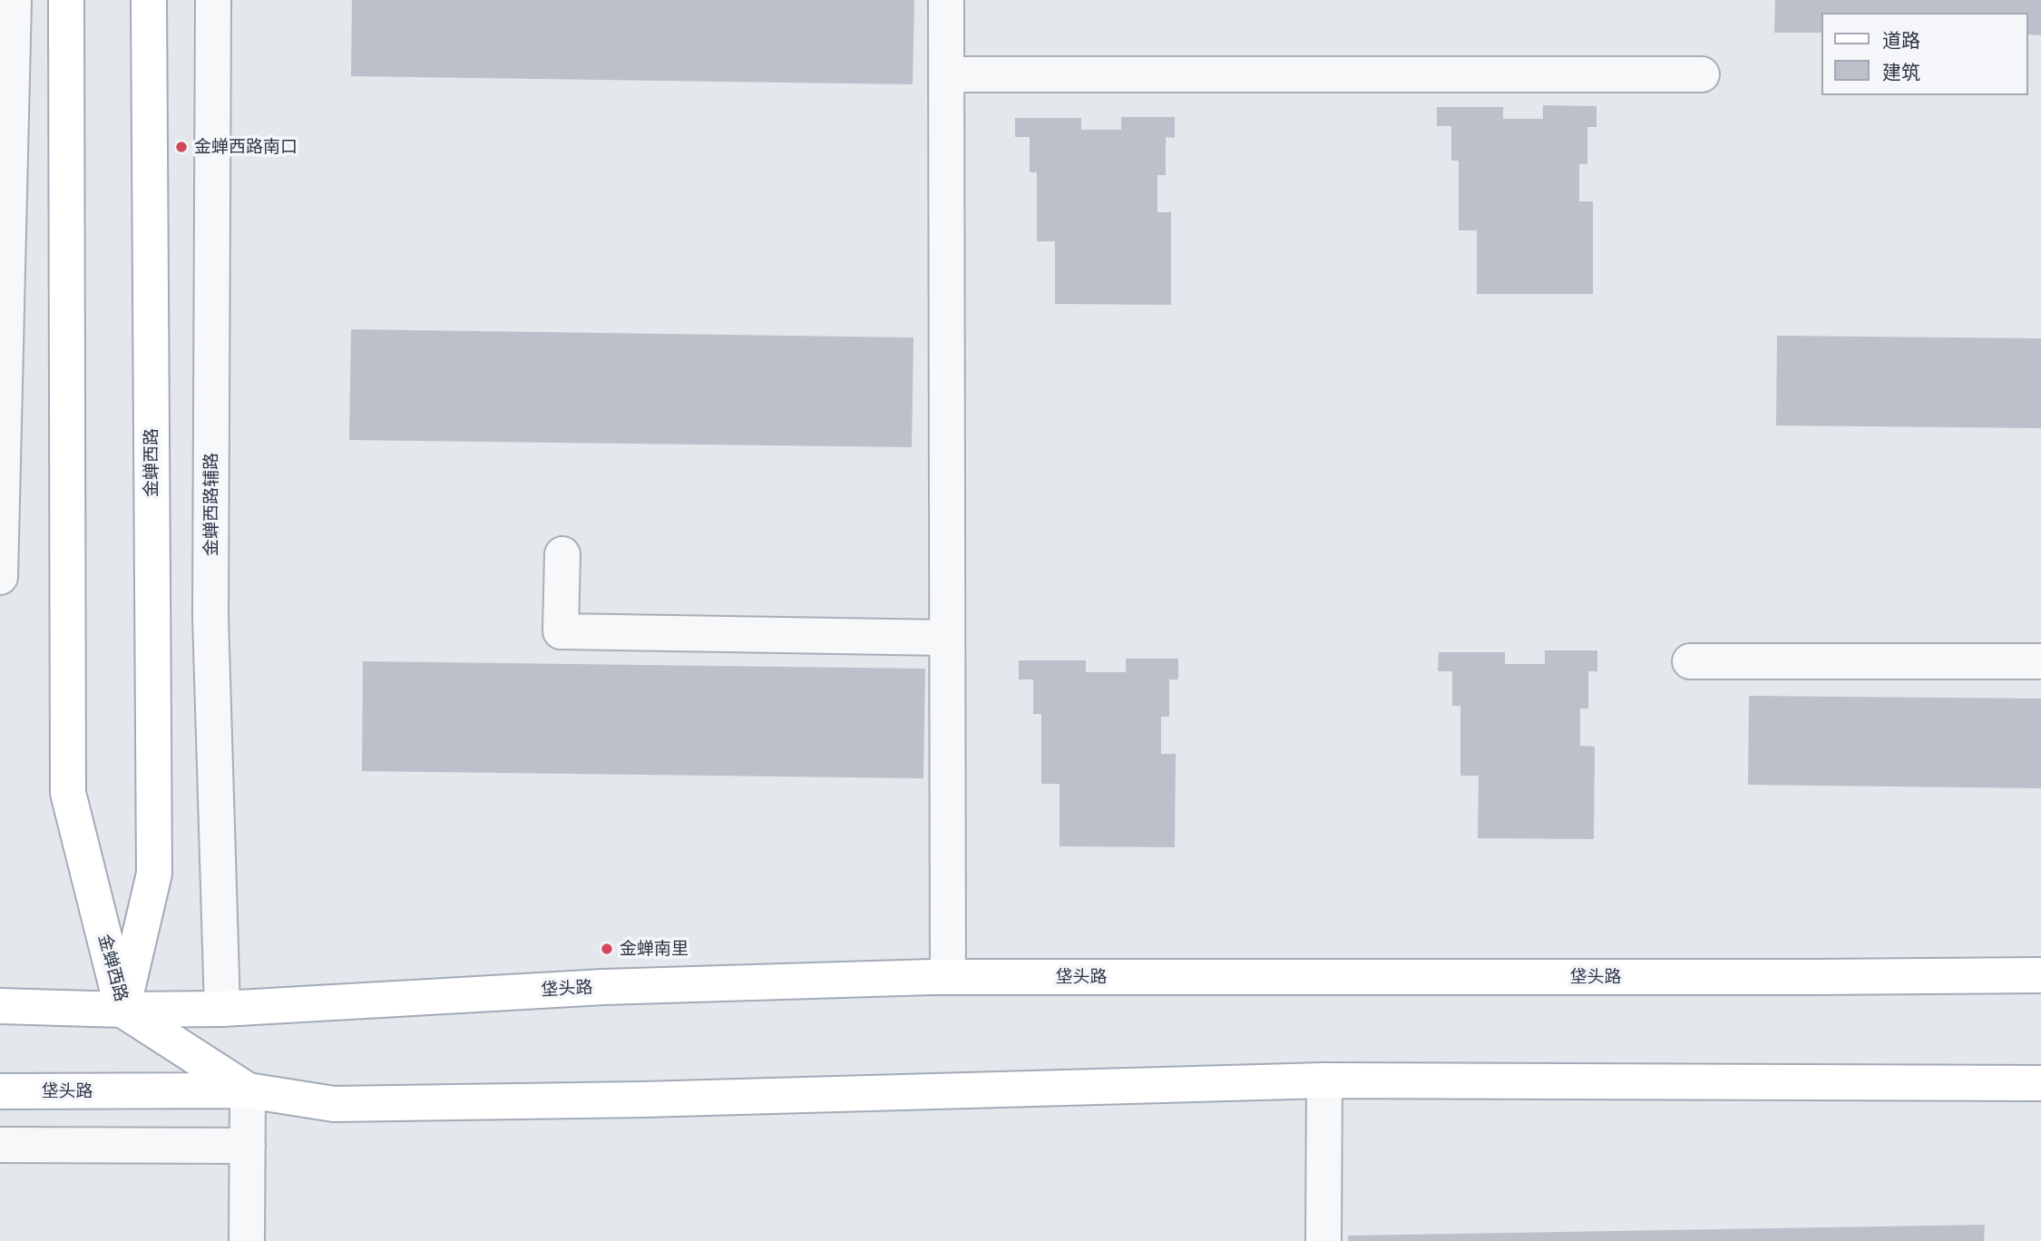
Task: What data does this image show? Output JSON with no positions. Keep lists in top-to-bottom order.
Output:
{
  "streets": {
    "main road": ["金蝉西路", "垡头路"],
    "street": ["金蝉西路辅路"]
  },
  "crossings": [
    ["金蝉西路", "垡头路"],
    ["金蝉西路辅路", "垡头路"]
  ],
  "places": ["金蝉西路南口", "金蝉南里"],
  "legend": ["道路", "建筑"]
}
